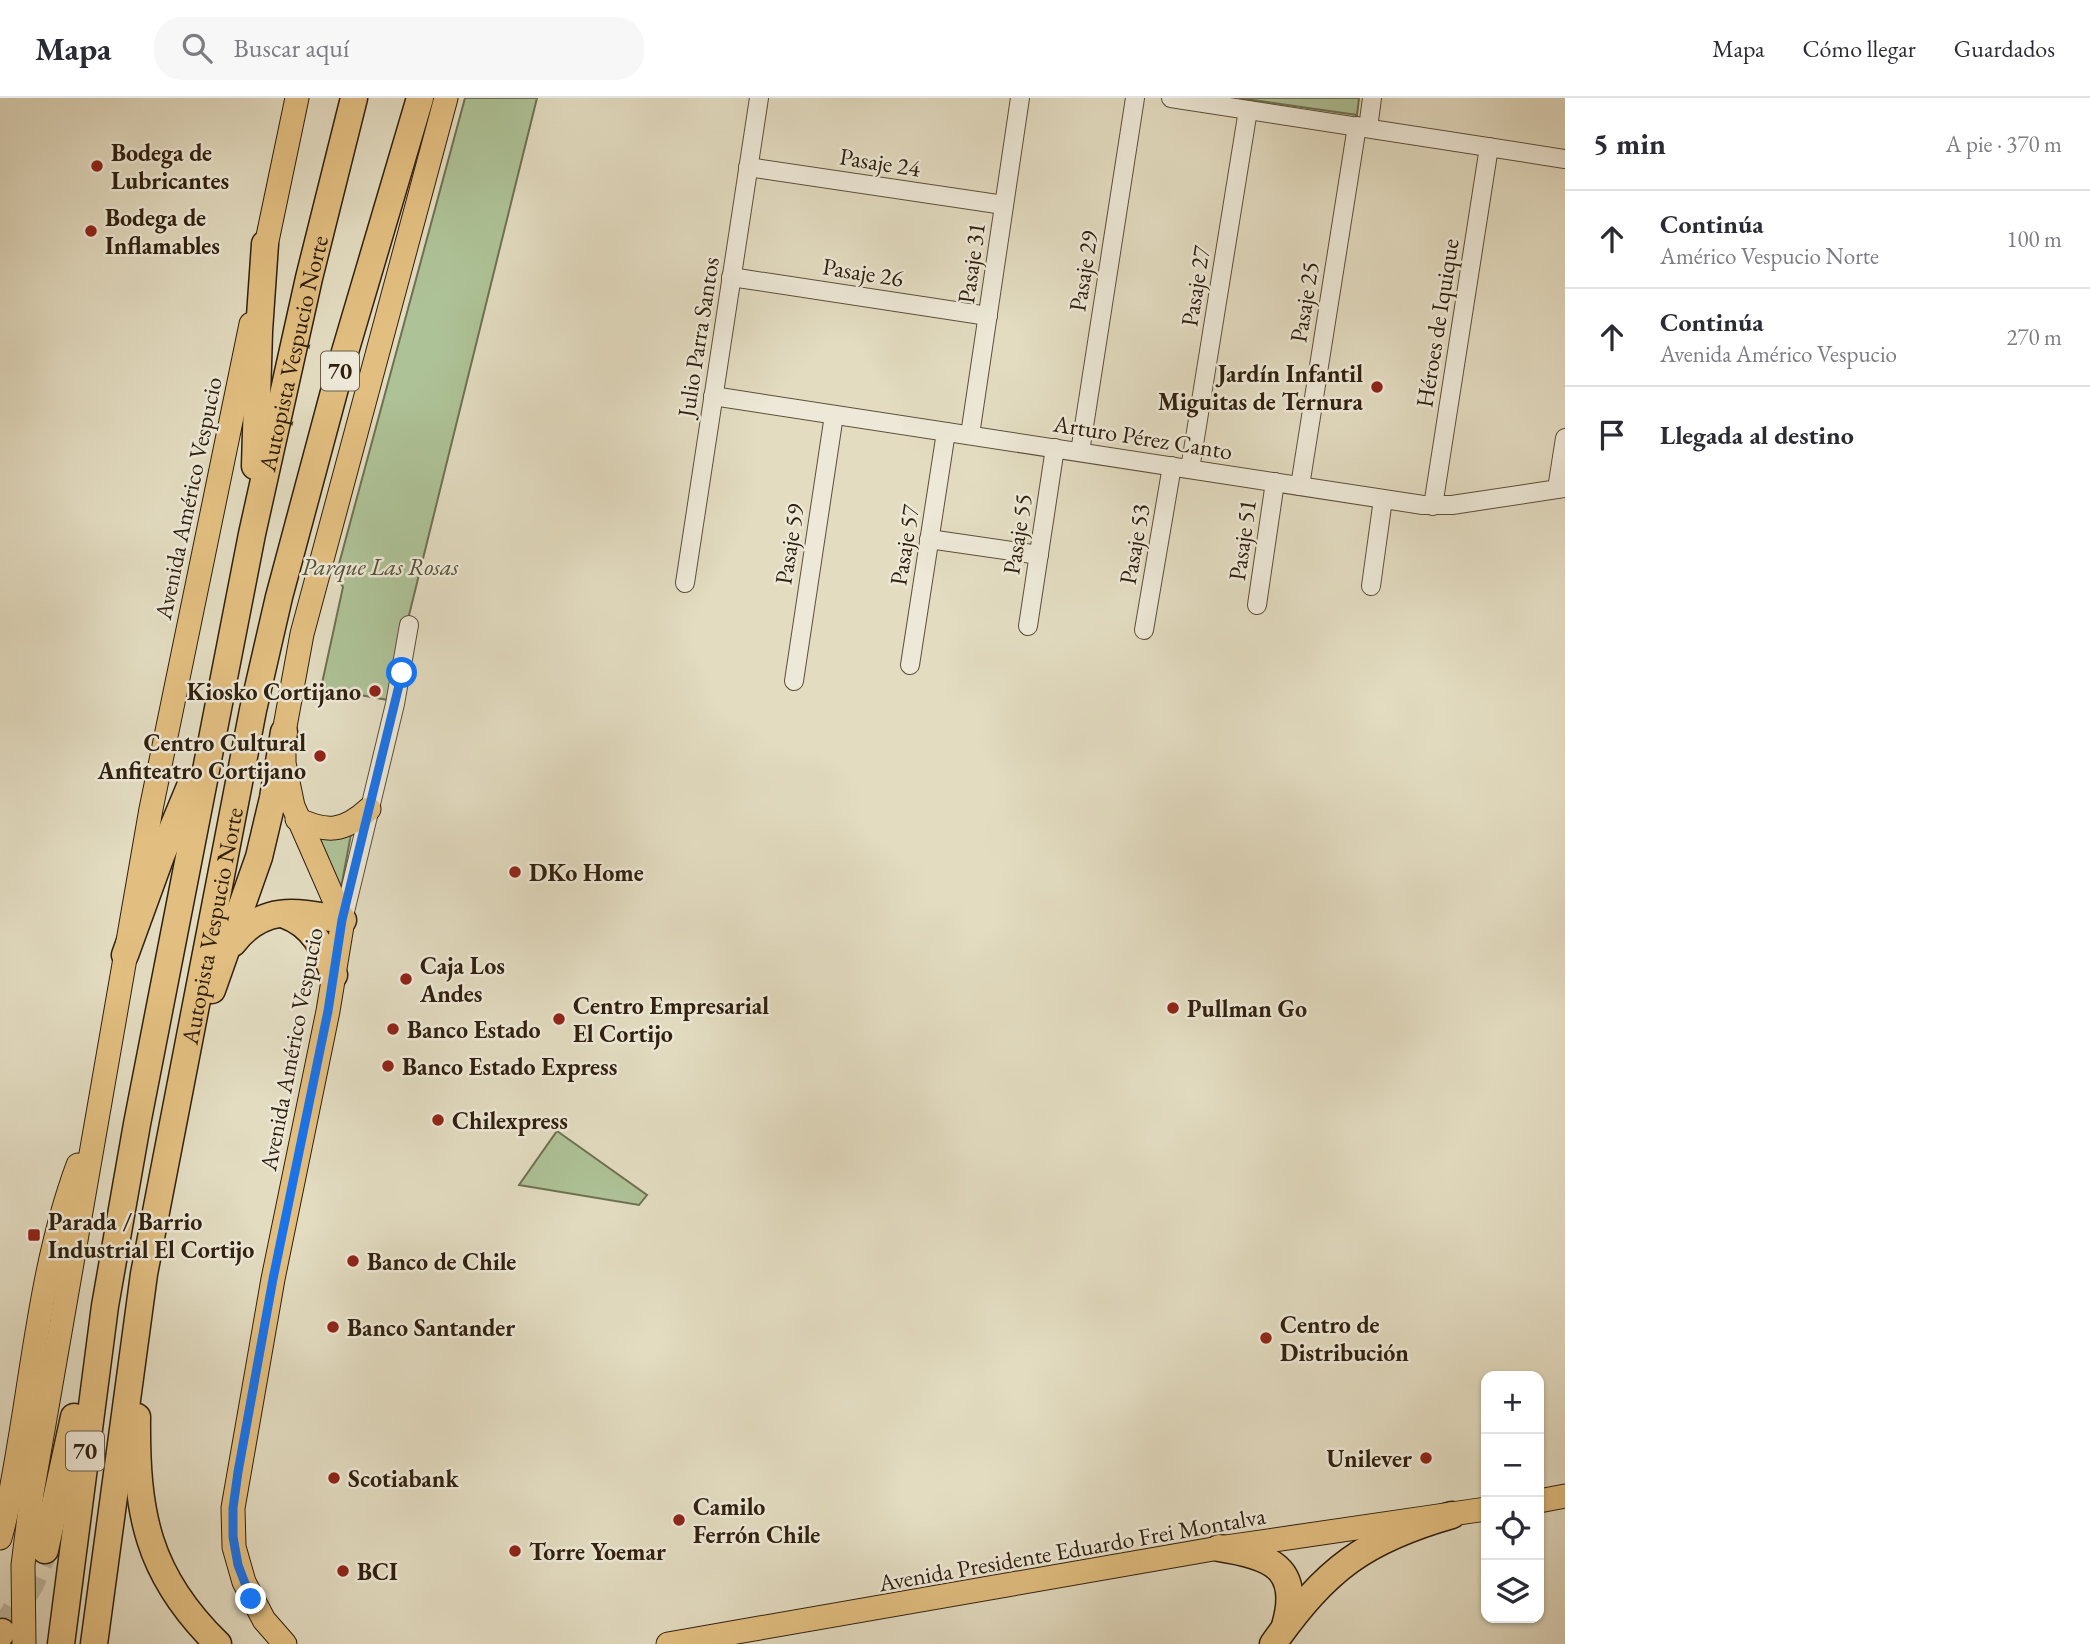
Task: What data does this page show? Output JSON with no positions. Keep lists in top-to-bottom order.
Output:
{
  "streets": {
    "highway": ["Autopista Vespucio Norte", "70"],
    "main road": ["Avenida Américo Vespucio", "Avenida Presidente Eduardo Frei Montalva"],
    "street": [
      "Pasaje 24",
      "Pasaje 31",
      "Pasaje 29",
      "Pasaje 26",
      "Pasaje 27",
      "Pasaje 25",
      "Héroes de Iquique",
      "Julio Parra Santos",
      "Arturo Pérez Canto",
      "Pasaje 55",
      "Pasaje 51",
      "Pasaje 59",
      "Pasaje 53",
      "Pasaje 57"
    ]
  },
  "crossings": [
    ["Pasaje 24", "Pasaje 31"],
    ["Pasaje 24", "Julio Parra Santos"],
    ["Pasaje 31", "Pasaje 26"],
    ["Pasaje 31", "Arturo Pérez Canto"],
    ["Pasaje 29", "Arturo Pérez Canto"],
    ["Pasaje 26", "Julio Parra Santos"],
    ["Pasaje 27", "Arturo Pérez Canto"],
    ["Pasaje 27", "Pasaje 53"],
    ["Pasaje 25", "Arturo Pérez Canto"],
    ["Héroes de Iquique", "Arturo Pérez Canto"],
    ["Julio Parra Santos", "Arturo Pérez Canto"],
    ["Arturo Pérez Canto", "Pasaje 55"],
    ["Arturo Pérez Canto", "Pasaje 51"],
    ["Arturo Pérez Canto", "Pasaje 59"],
    ["Arturo Pérez Canto", "Pasaje 53"],
    ["Arturo Pérez Canto", "Pasaje 57"]
  ],
  "parks": ["Parque Las Rosas"],
  "places": {
    "other": [
      "Bodega de Lubricantes",
      "Bodega de Inflamables",
      "Jardín Infantil Miguitas de Ternura",
      "Kiosko Cortijano",
      "Centro Cultural Anfiteatro Cortijano",
      "DKo Home",
      "Caja Los Andes",
      "Pullman Go",
      "Centro Empresarial El Cortijo",
      "Banco Estado",
      "Banco Estado Express",
      "Chilexpress",
      "Banco de Chile",
      "Banco Santander",
      "Centro de Distribución",
      "Unilever",
      "Scotiabank",
      "Camilo Ferrón Chile",
      "Torre Yoemar",
      "BCI"
    ],
    "transit": ["Parada / Barrio Industrial El Cortijo"]
  },
  "page": {
    "header": "Mapa",
    "search": "Buscar aquí",
    "nav": ["Mapa", "Cómo llegar", "Guardados"],
    "heading": ["5 min", "A pie · 370 m"],
    "list": [
      ["Continúa", "Américo Vespucio Norte", "100 m"],
      ["Continúa", "Avenida Américo Vespucio", "270 m"],
      "Llegada al destino"
    ],
    "map_buttons": ["+", "−"]
  }
}
